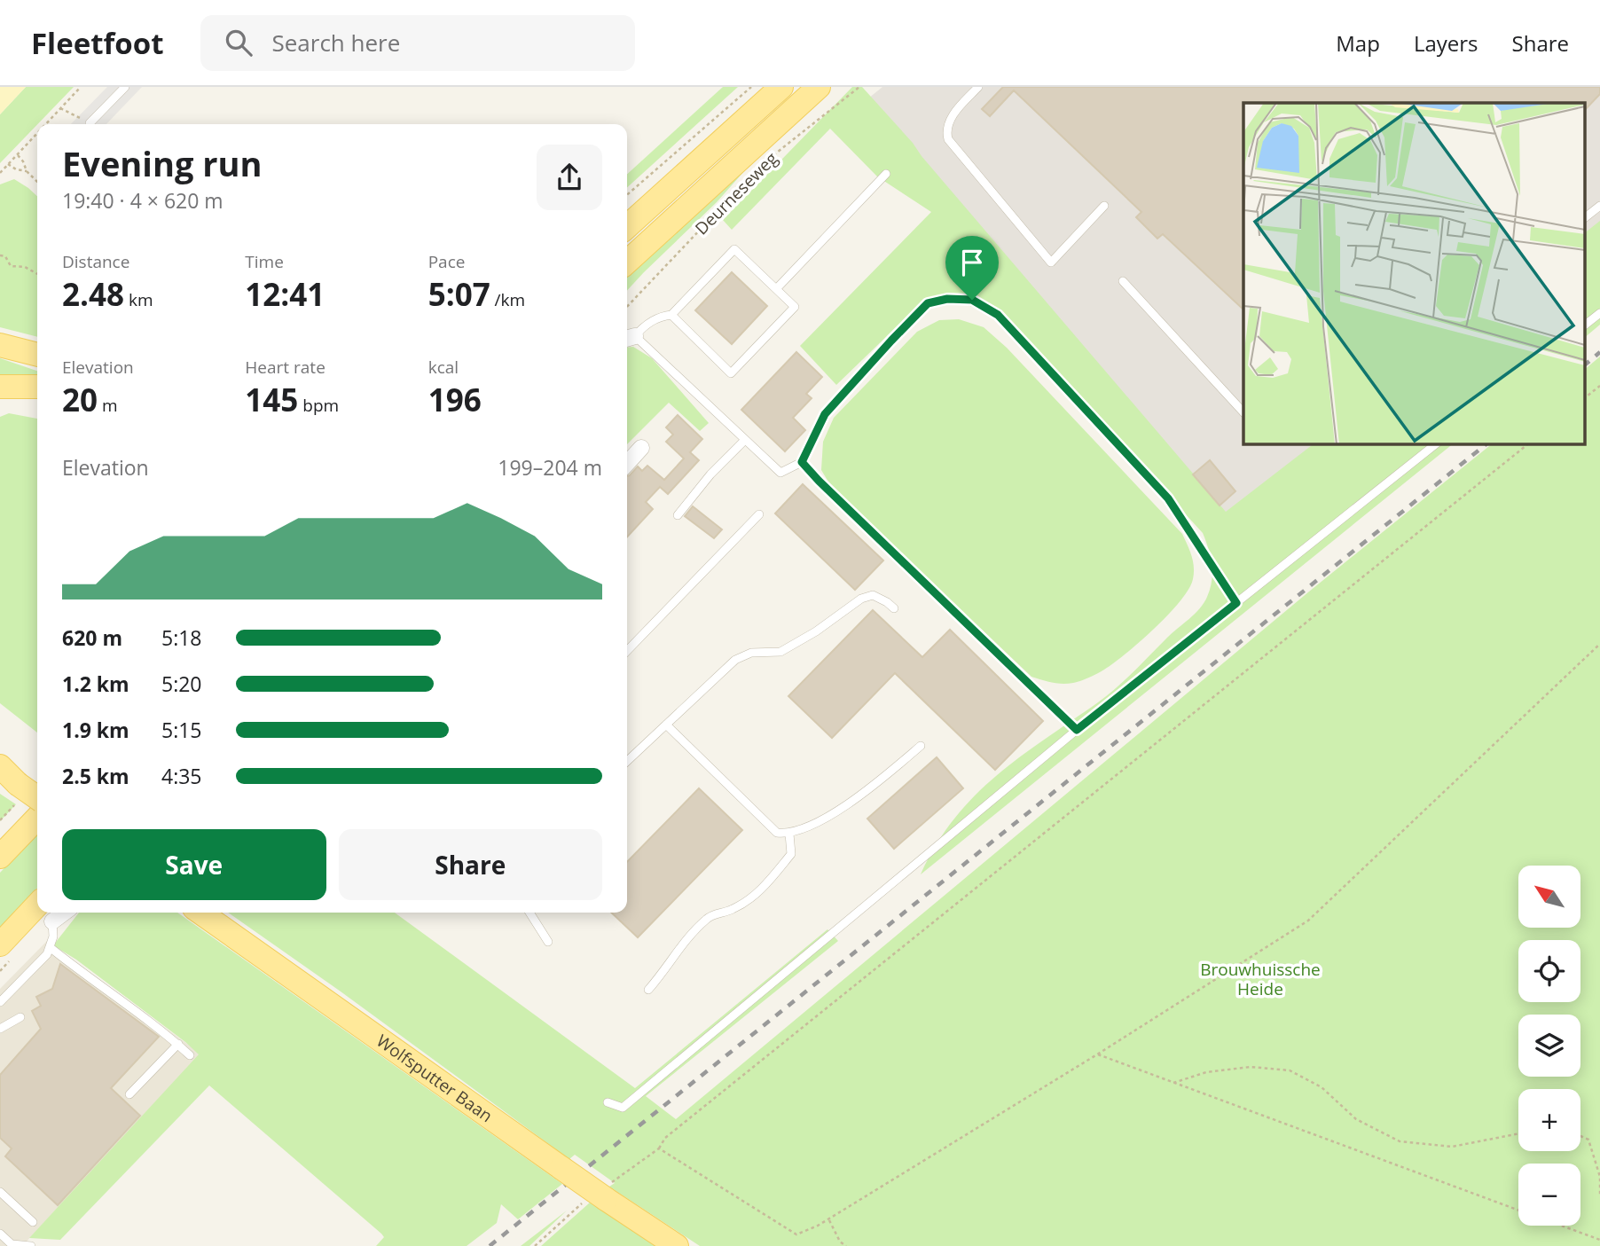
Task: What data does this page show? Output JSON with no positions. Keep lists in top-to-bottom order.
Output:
{
  "streets": {
    "main road": ["Deurneseweg", "Wolfsputter Baan"]
  },
  "parks": ["Brouwhuissche Heide"],
  "north": "top left",
  "page": {
    "header": "Fleetfoot",
    "search": "Search here",
    "nav": ["Map", "Layers", "Share"],
    "heading": ["Evening run", "19:40 · 4 × 620 m"],
    "stats": [
      ["Distance", "2.48 km"],
      ["Time", "12:41"],
      ["Pace", "5:07 /km"],
      ["Elevation", "20 m"],
      ["Heart rate", "145 bpm"],
      ["kcal", "196"]
    ],
    "chart": ["Elevation", "199–204 m"],
    "list": [
      {
        "name": "620 m",
        "note": "5:18"
      },
      {
        "name": "1.2 km",
        "note": "5:20"
      },
      {
        "name": "1.9 km",
        "note": "5:15"
      },
      {
        "name": "2.5 km",
        "note": "4:35"
      }
    ],
    "buttons": ["Save", "Share"],
    "map_buttons": ["+", "−"]
  }
}
